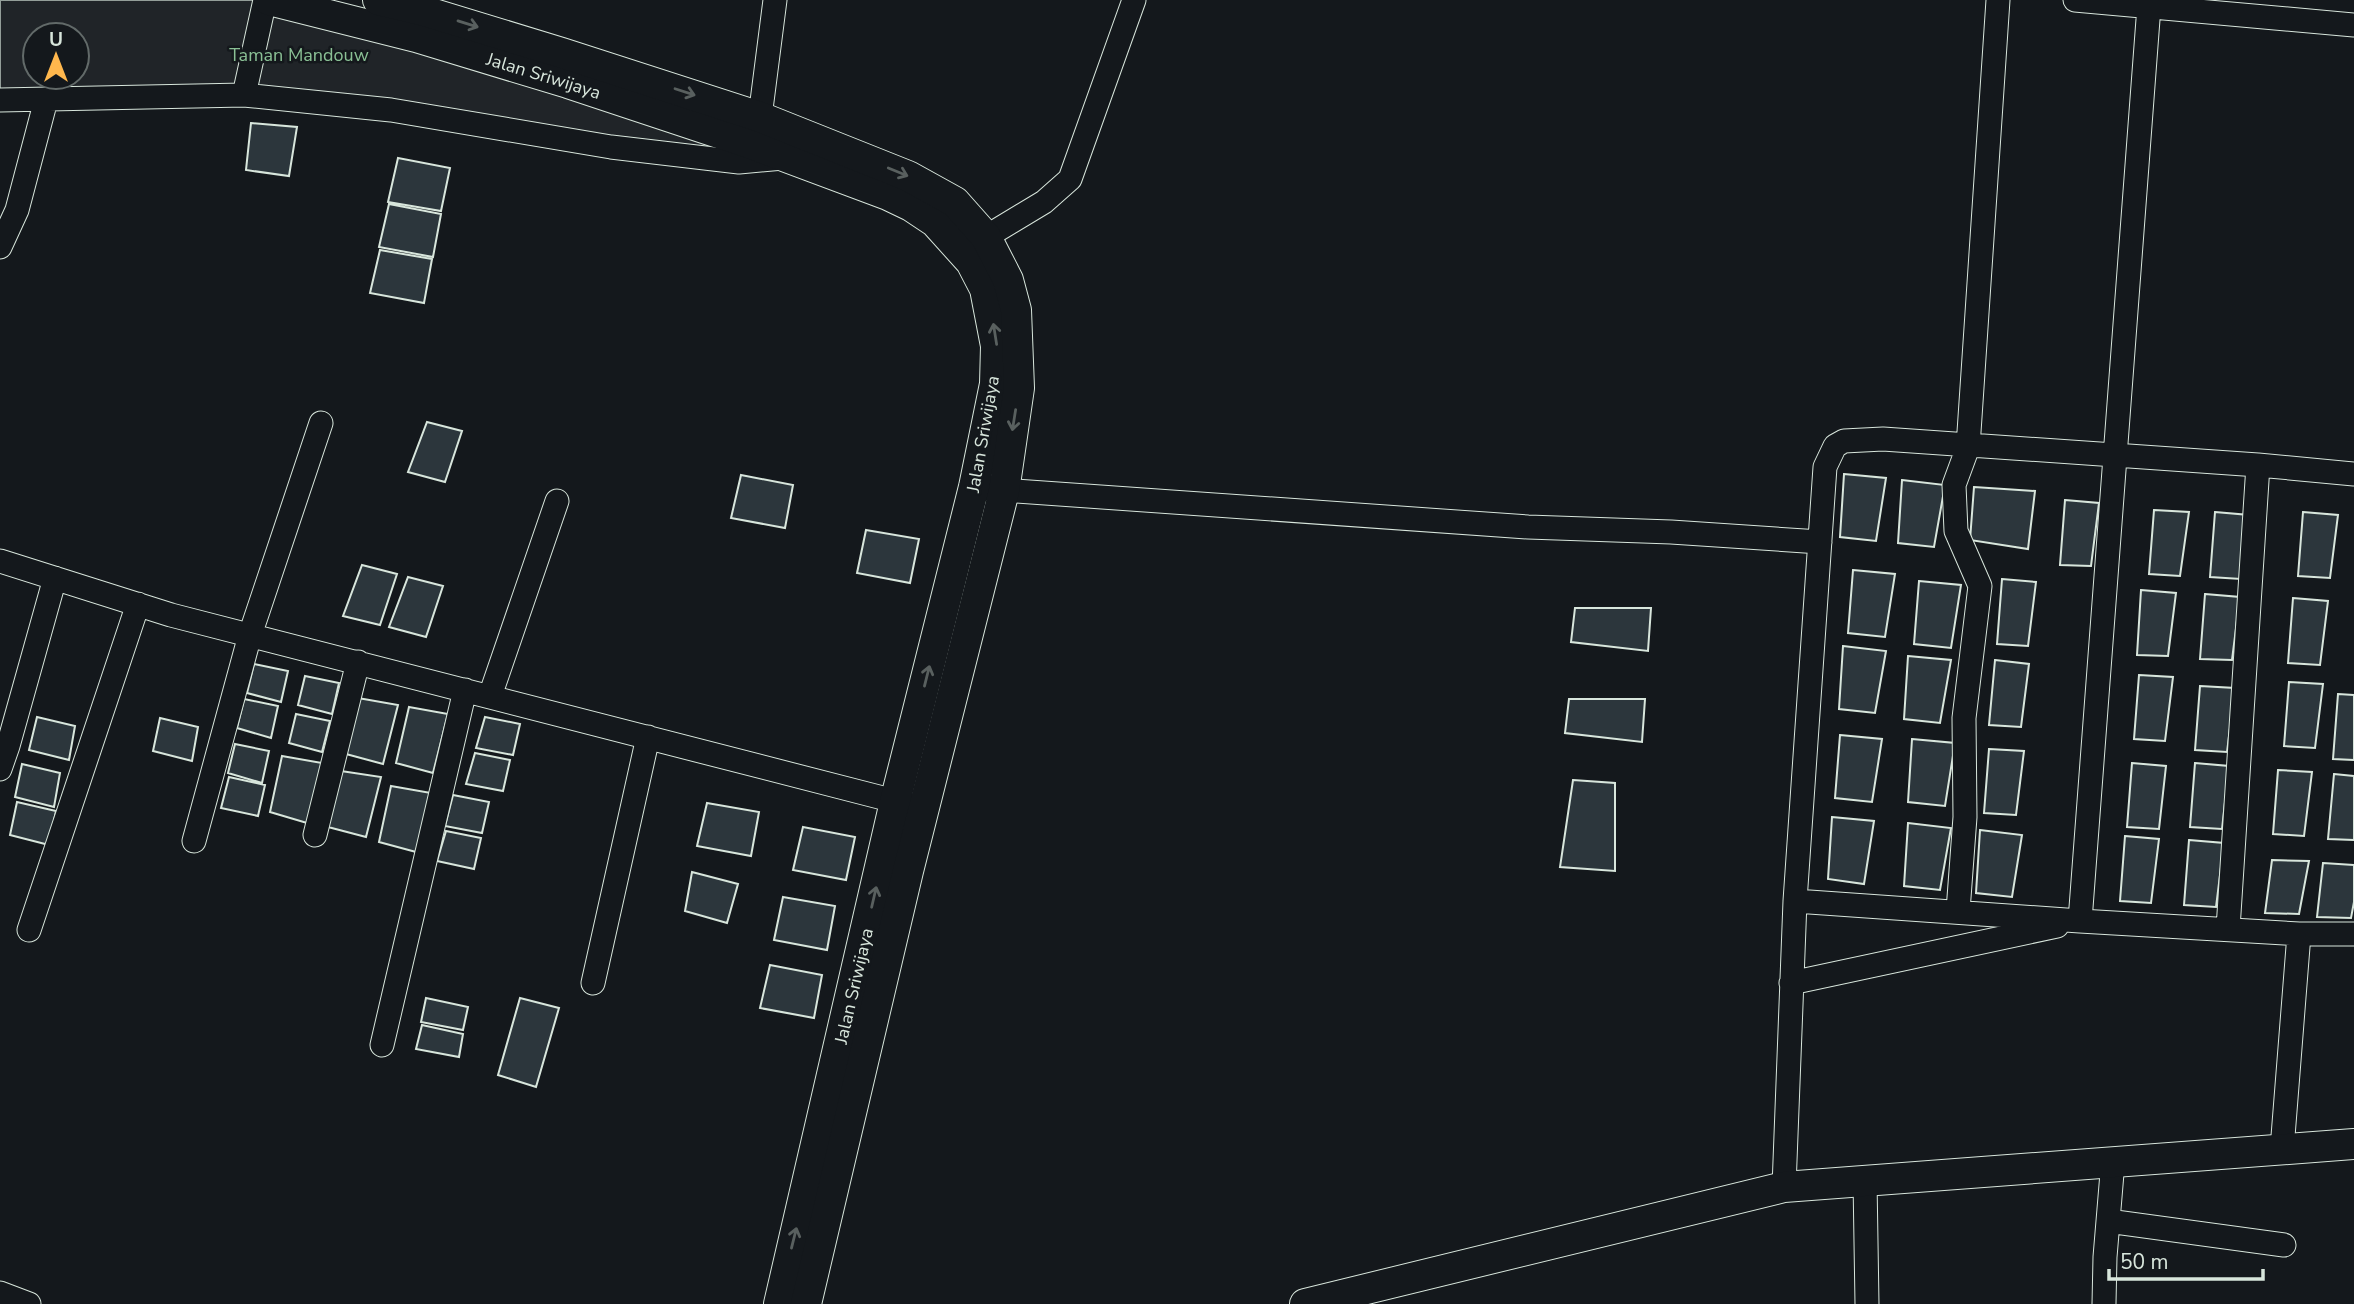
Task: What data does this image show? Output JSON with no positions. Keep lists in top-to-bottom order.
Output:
{
  "streets": {
    "main road": ["Jalan Sriwijaya"]
  },
  "parks": ["Taman Mandouw"],
  "scale_bar": "50 m",
  "north": "top"
}
